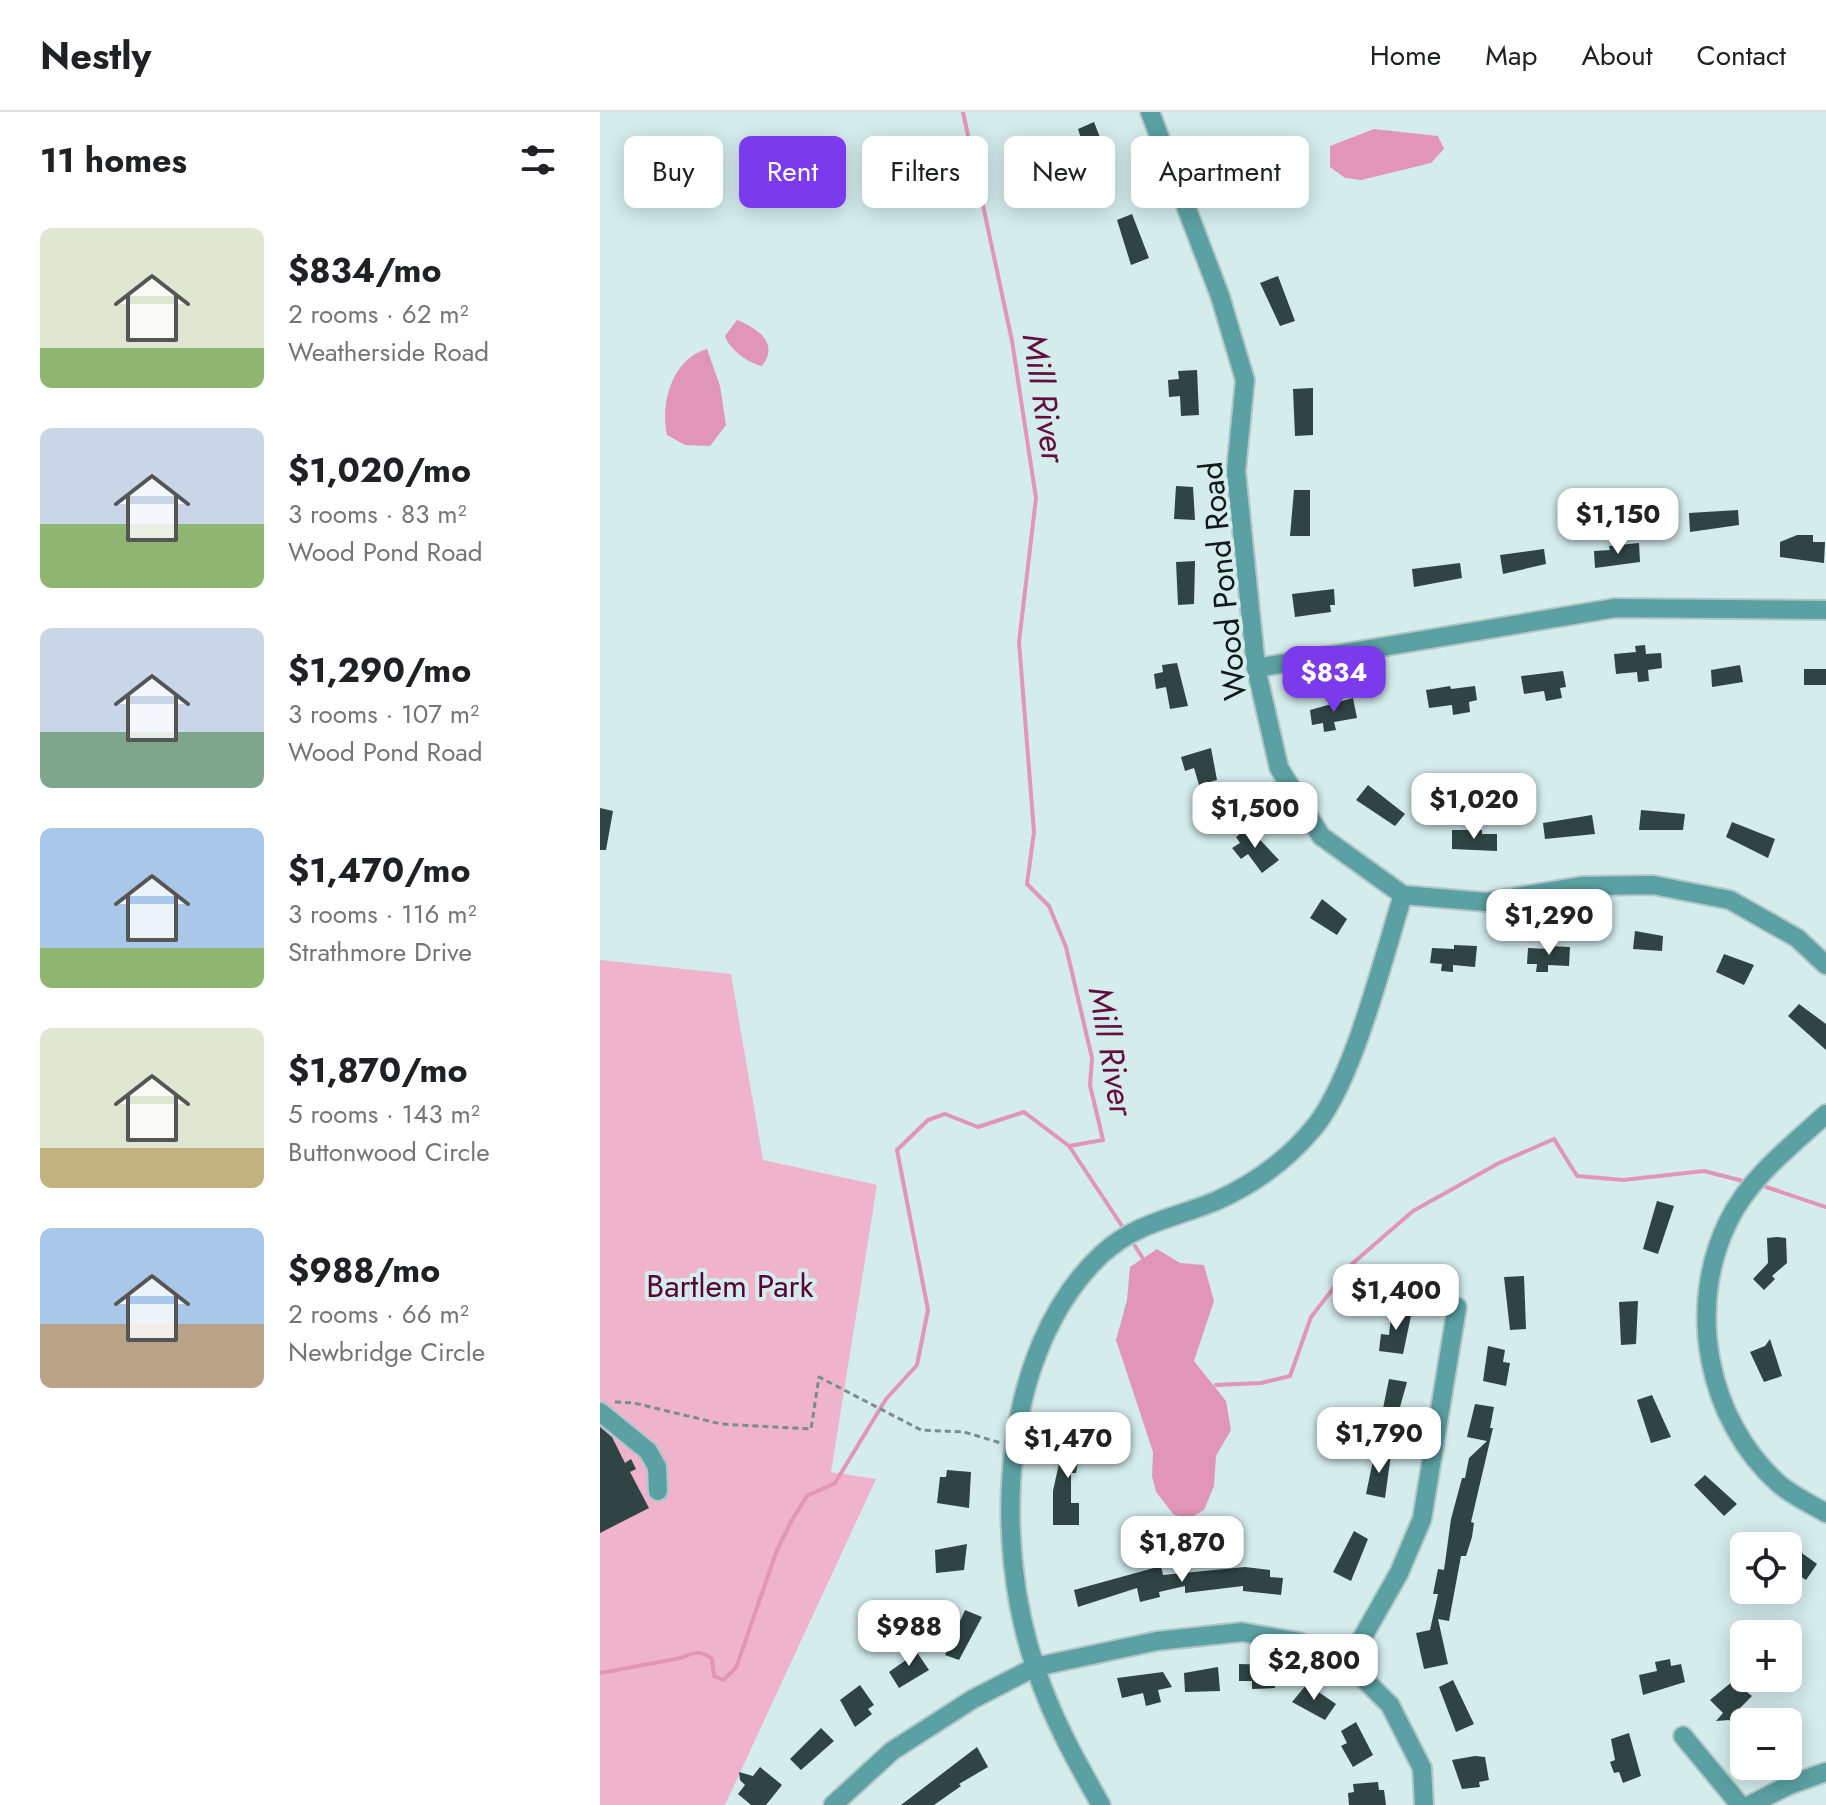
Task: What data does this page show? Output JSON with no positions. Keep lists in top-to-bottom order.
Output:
{
  "streets": {
    "street": ["Wood Pond Road"]
  },
  "water": ["Mill River"],
  "parks": ["Bartlem Park"],
  "page": {
    "header": "Nestly",
    "nav": [
      "Home",
      "Map",
      "About",
      "Contact"
    ],
    "heading": "11 homes",
    "chip": [
      "Buy",
      "Rent",
      "Filters",
      "New",
      "Apartment"
    ],
    "list": [
      {
        "name": "$834/mo",
        "note": "2 rooms · 62 m² · Weatherside Road"
      },
      {
        "name": "$1,020/mo",
        "note": "3 rooms · 83 m² · Wood Pond Road"
      },
      {
        "name": "$1,290/mo",
        "note": "3 rooms · 107 m² · Wood Pond Road"
      },
      {
        "name": "$1,470/mo",
        "note": "3 rooms · 116 m² · Strathmore Drive"
      },
      {
        "name": "$1,870/mo",
        "note": "5 rooms · 143 m² · Buttonwood Circle"
      },
      {
        "name": "$988/mo",
        "note": "2 rooms · 66 m² · Newbridge Circle"
      }
    ],
    "price": [
      "$1,150",
      "$834",
      "$1,020",
      "$1,500",
      "$1,290",
      "$1,400",
      "$1,790",
      "$1,470",
      "$1,870",
      "$988",
      "$2,800"
    ],
    "map_buttons": ["+", "−"]
  }
}
